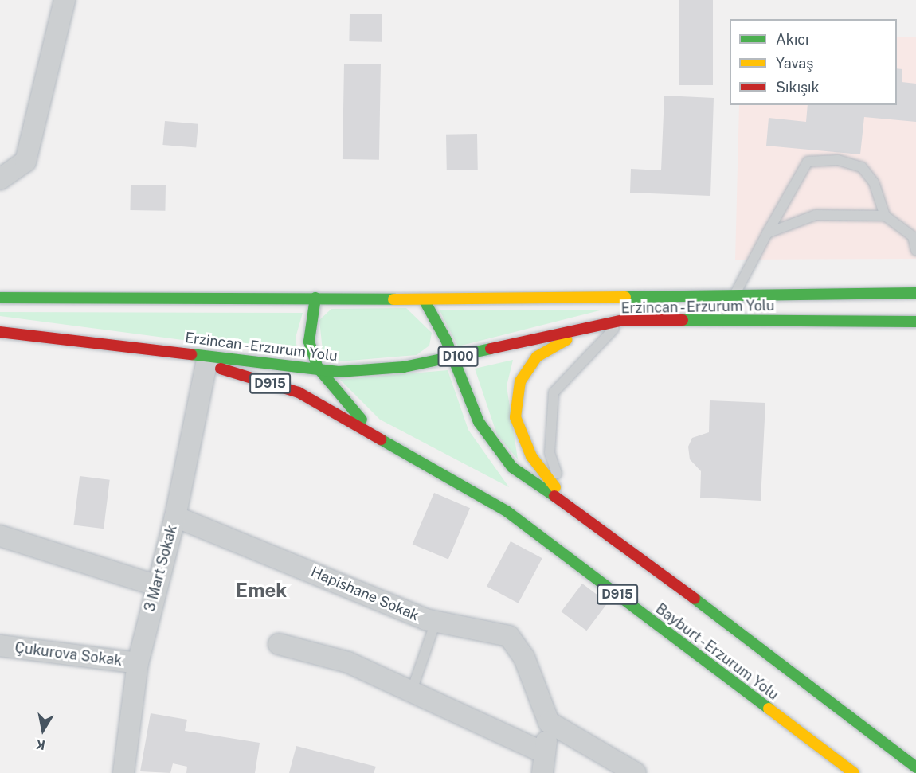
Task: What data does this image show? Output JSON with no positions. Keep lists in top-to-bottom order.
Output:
{
  "streets": {
    "highway": [
      "Erzincan - Erzurum Yolu",
      "D100",
      "D915",
      "Bayburt - Erzurum Yolu"
    ],
    "street": ["3 Mart Sokak", "Hapishane Sokak", "Çukurova Sokak"]
  },
  "crossings": [
    ["Erzincan - Erzurum Yolu", "Bayburt - Erzurum Yolu"],
    ["3 Mart Sokak", "Hapishane Sokak"],
    ["3 Mart Sokak", "Bayburt - Erzurum Yolu"],
    ["3 Mart Sokak", "Çukurova Sokak"]
  ],
  "districts": ["Emek"],
  "legend": ["Akıcı", "Yavaş", "Sıkışık"],
  "north": "bottom"
}
